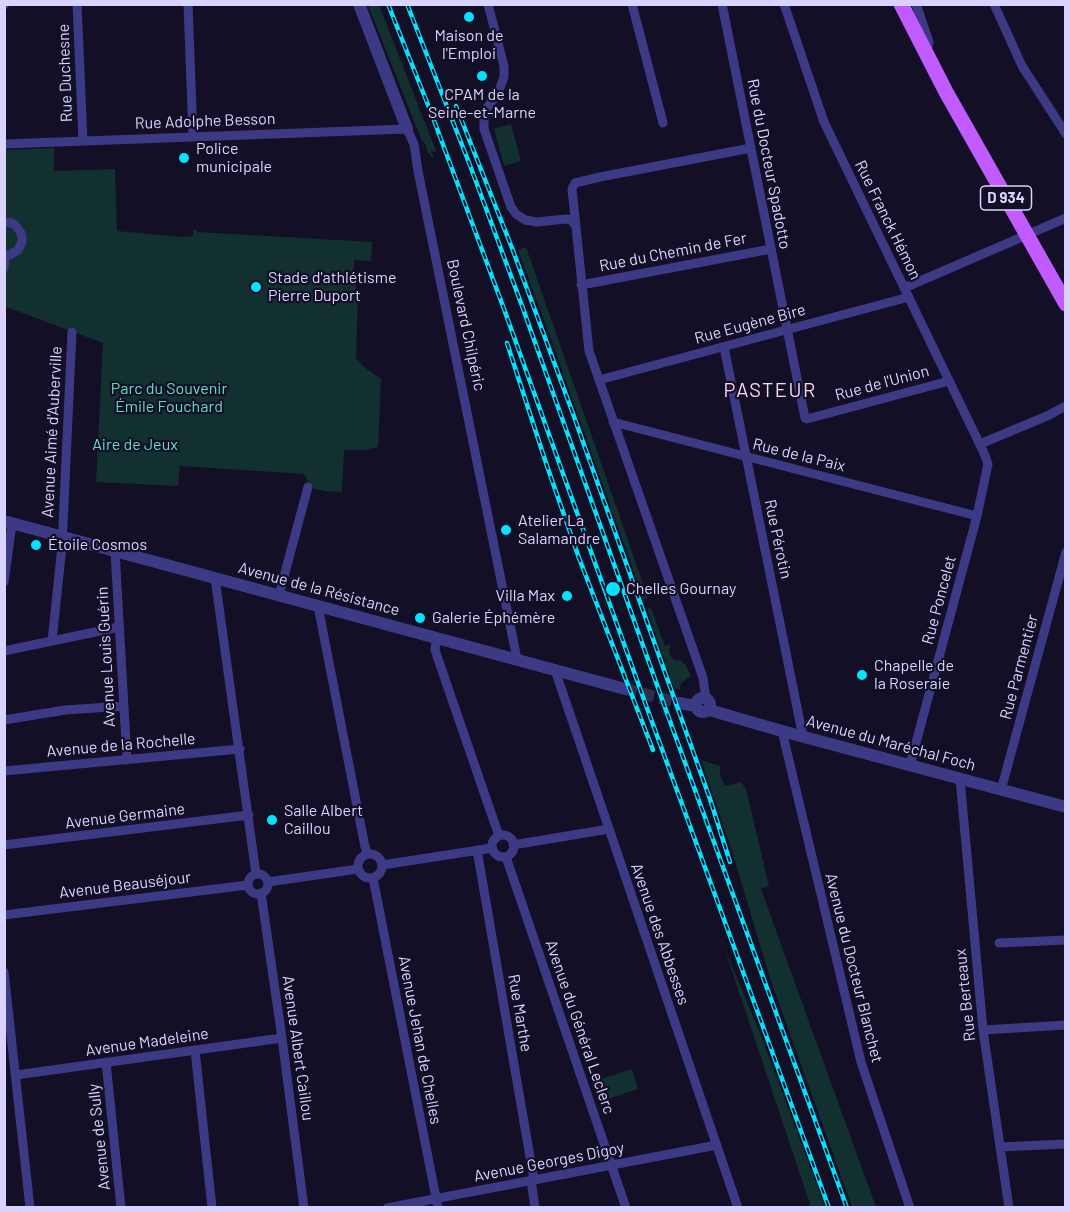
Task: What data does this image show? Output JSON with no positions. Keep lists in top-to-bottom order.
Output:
{
  "streets": {
    "main road": ["D 934"],
    "street": [
      "Rue Duchesne",
      "Rue Adolphe Besson",
      "Rue du Docteur Spadotto",
      "Rue Franck Hémon",
      "Rue du Chemin de Fer",
      "Rue Eugène Bire",
      "Boulevard Chilpéric",
      "Rue de l'Union",
      "Avenue Aimé d'Auberville",
      "Rue de la Paix",
      "Rue Pérotin",
      "Avenue de la Résistance",
      "Rue Poncelet",
      "Avenue Louis Guérin",
      "Rue Parmentier",
      "Avenue du Maréchal Foch",
      "Avenue de la Rochelle",
      "Avenue Germaine",
      "Avenue Beauséjour",
      "Avenue des Abbesses",
      "Avenue du Docteur Blanchet",
      "Rue Berteaux",
      "Rue Marthe",
      "Avenue du Général Leclerc",
      "Avenue Jehan de Chelles",
      "Avenue Madeleine",
      "Avenue Albert Caillou",
      "Avenue de Sully",
      "Avenue Georges Digoy"
    ]
  },
  "crossings": [
    ["Rue Duchesne", "Rue Adolphe Besson"],
    ["Rue Adolphe Besson", "Boulevard Chilpéric"],
    ["Rue du Docteur Spadotto", "Rue du Chemin de Fer"],
    ["Rue du Docteur Spadotto", "Rue Eugène Bire"],
    ["Rue du Docteur Spadotto", "Rue de l'Union"],
    ["Rue Franck Hémon", "Rue Eugène Bire"],
    ["Rue Franck Hémon", "Rue de l'Union"],
    ["Rue Franck Hémon", "Rue Poncelet"],
    ["Rue Eugène Bire", "Rue de l'Union"],
    ["Rue Eugène Bire", "Rue Pérotin"],
    ["Boulevard Chilpéric", "Avenue de la Résistance"],
    ["Avenue Aimé d'Auberville", "Avenue de la Résistance"],
    ["Rue de la Paix", "Rue Pérotin"],
    ["Rue de la Paix", "Rue Poncelet"],
    ["Rue Pérotin", "Avenue du Maréchal Foch"],
    ["Avenue de la Résistance", "Avenue Louis Guérin"],
    ["Avenue de la Résistance", "Avenue des Abbesses"],
    ["Rue Poncelet", "Avenue du Maréchal Foch"],
    ["Avenue Louis Guérin", "Avenue de la Rochelle"],
    ["Rue Parmentier", "Avenue du Maréchal Foch"],
    ["Avenue du Maréchal Foch", "Avenue du Docteur Blanchet"],
    ["Avenue du Maréchal Foch", "Rue Berteaux"],
    ["Avenue Beauséjour", "Avenue Albert Caillou"],
    ["Avenue des Abbesses", "Avenue Georges Digoy"],
    ["Rue Marthe", "Avenue Georges Digoy"],
    ["Avenue du Général Leclerc", "Avenue Georges Digoy"],
    ["Avenue Jehan de Chelles", "Avenue Georges Digoy"],
    ["Avenue Madeleine", "Avenue Albert Caillou"],
    ["Avenue Madeleine", "Avenue de Sully"]
  ],
  "districts": ["PASTEUR"],
  "parks": ["Parc du Souvenir Émile Fouchard", "Aire de Jeux"],
  "places": [
    "Maison de l'Emploi",
    "CPAM de la Seine-et-Marne",
    "Police municipale",
    "Stade d'athlétisme Pierre Duport",
    "Atelier La Salamandre",
    "Étoile Cosmos",
    "Chelles Gournay",
    "Villa Max",
    "Galerie Éphémère",
    "Chapelle de la Roseraie",
    "Salle Albert Caillou"
  ]
}
